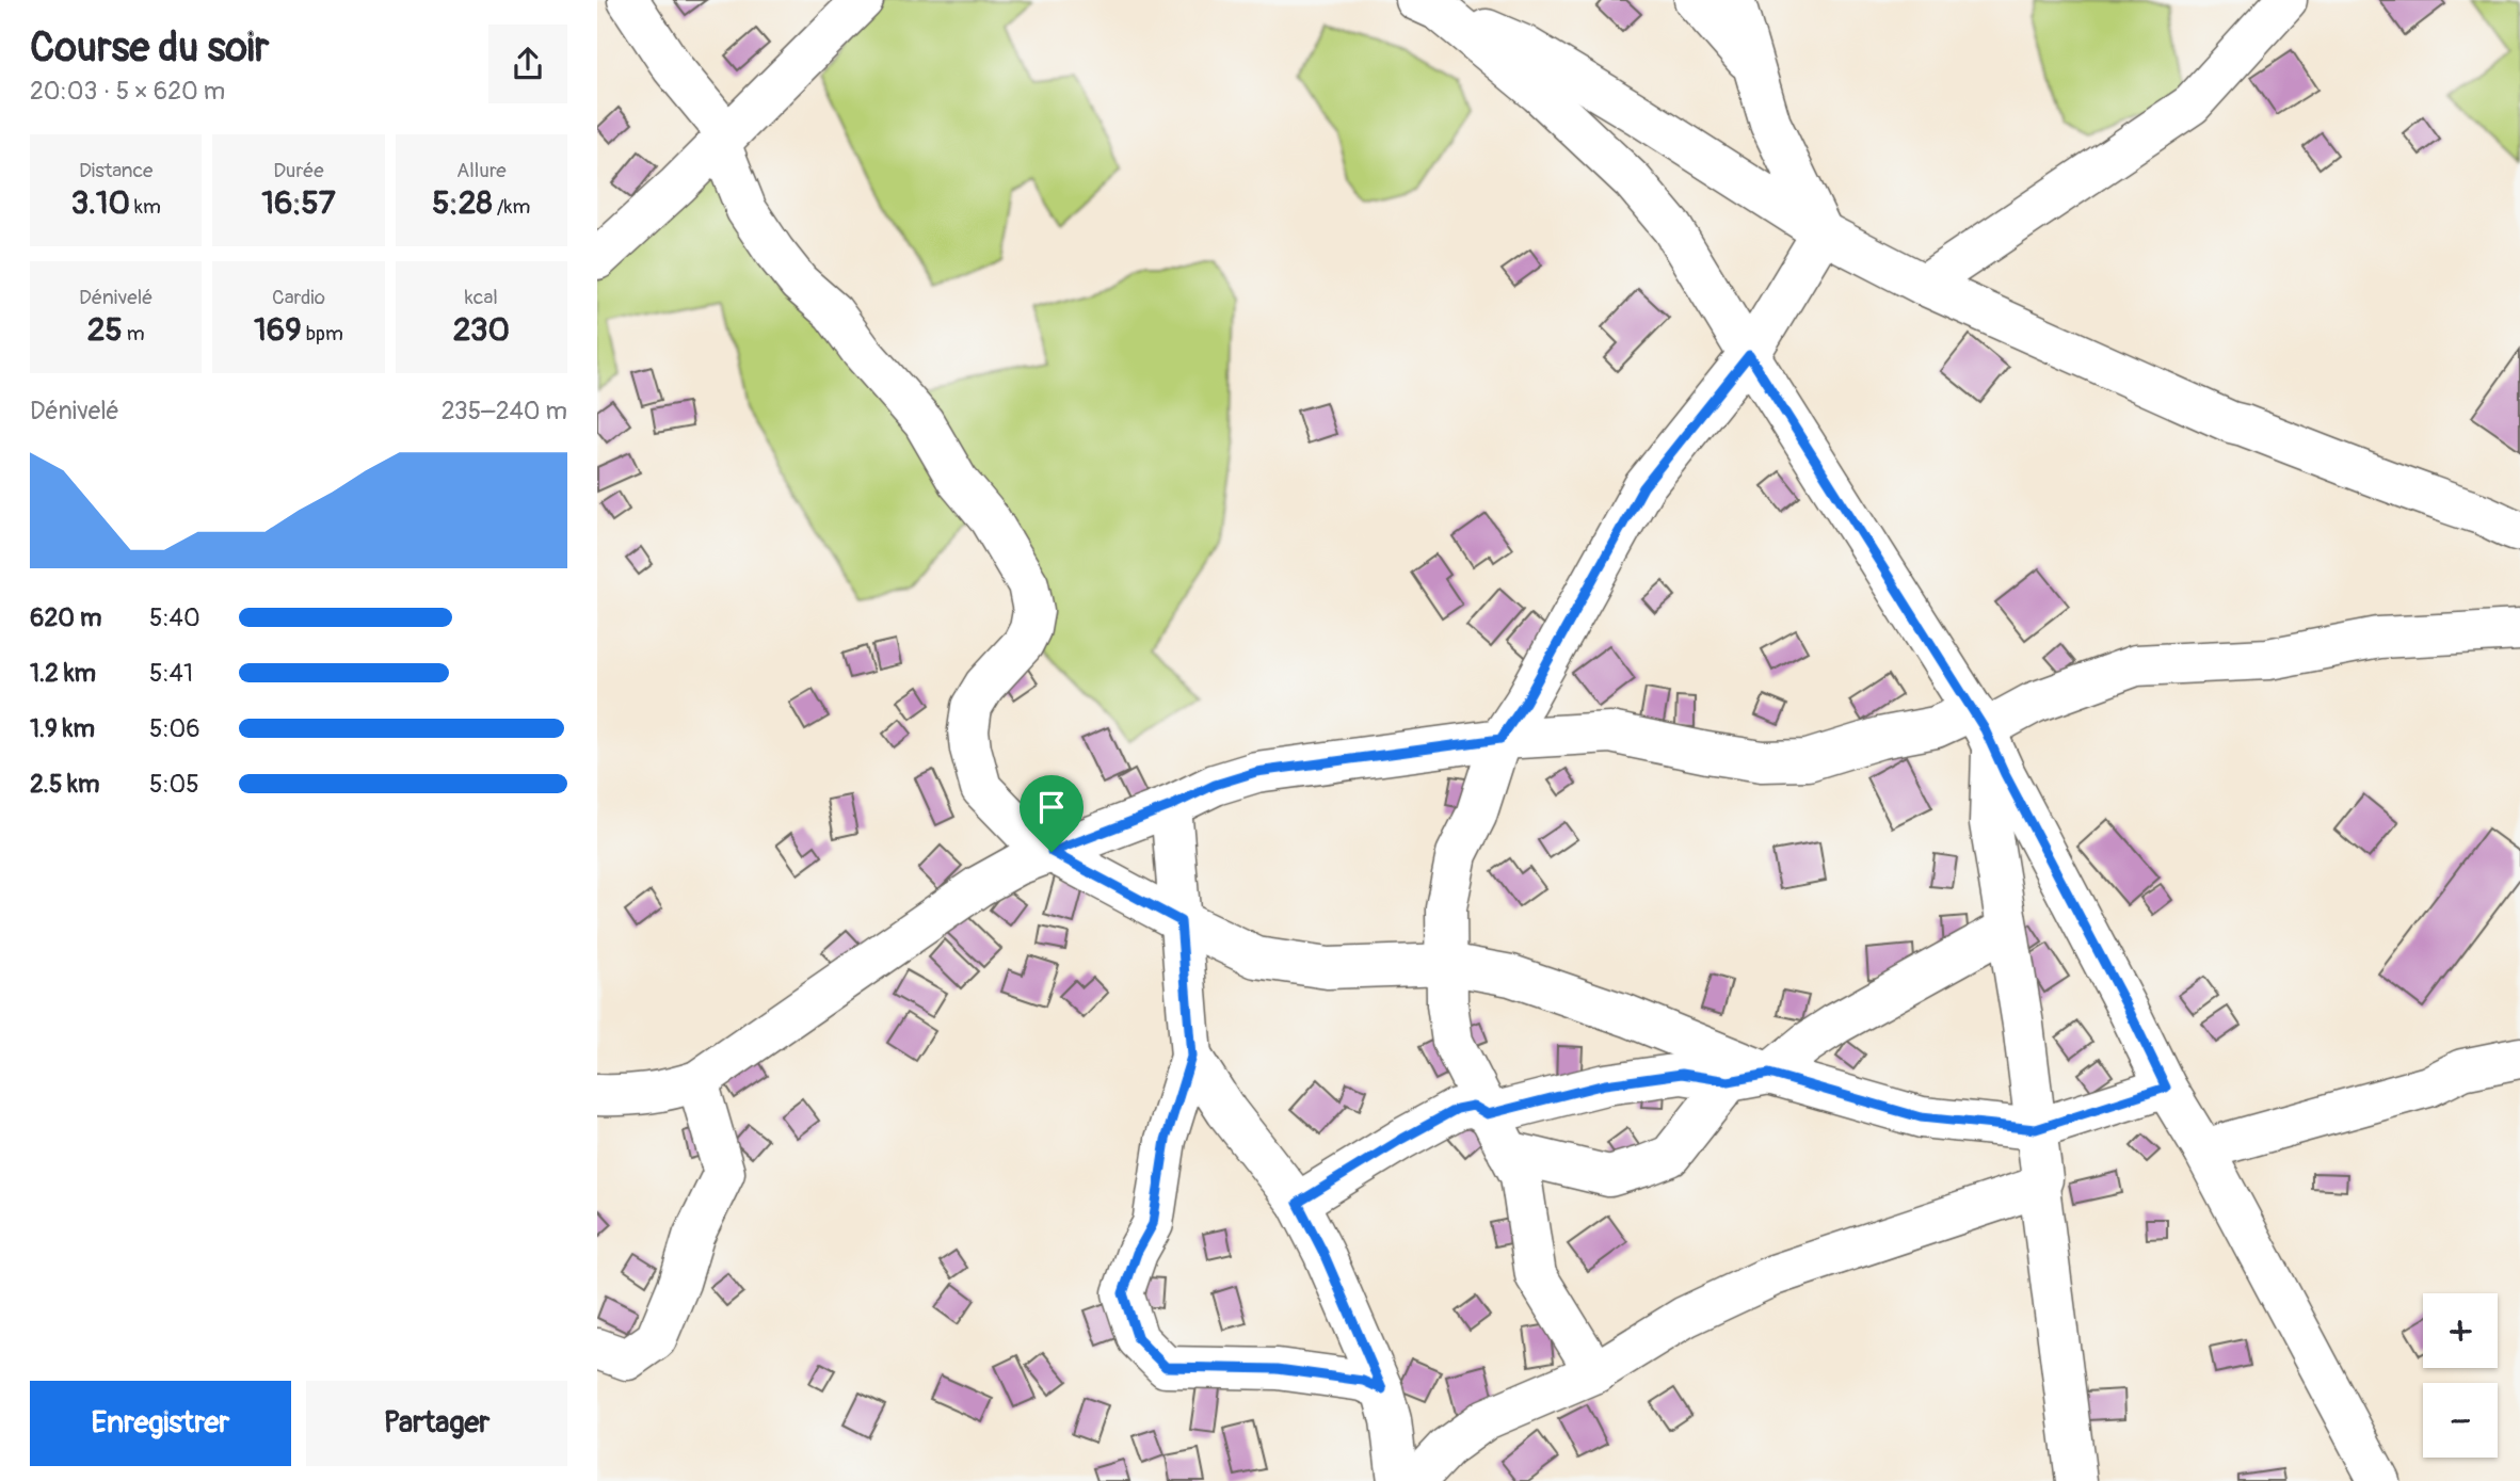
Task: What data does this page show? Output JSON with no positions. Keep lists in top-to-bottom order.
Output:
{
  "page": {
    "heading": ["Course du soir", "20:03 · 5 × 620 m"],
    "stats": [
      ["Distance", "3.10 km"],
      ["Durée", "16:57"],
      ["Allure", "5:28 /km"],
      ["Dénivelé", "25 m"],
      ["Cardio", "169 bpm"],
      ["kcal", "230"]
    ],
    "chart": ["Dénivelé", "235–240 m"],
    "list": [
      {
        "name": "620 m",
        "note": "5:40"
      },
      {
        "name": "1.2 km",
        "note": "5:41"
      },
      {
        "name": "1.9 km",
        "note": "5:06"
      },
      {
        "name": "2.5 km",
        "note": "5:05"
      }
    ],
    "map_buttons": ["+", "−"],
    "buttons": ["Enregistrer", "Partager"]
  }
}
